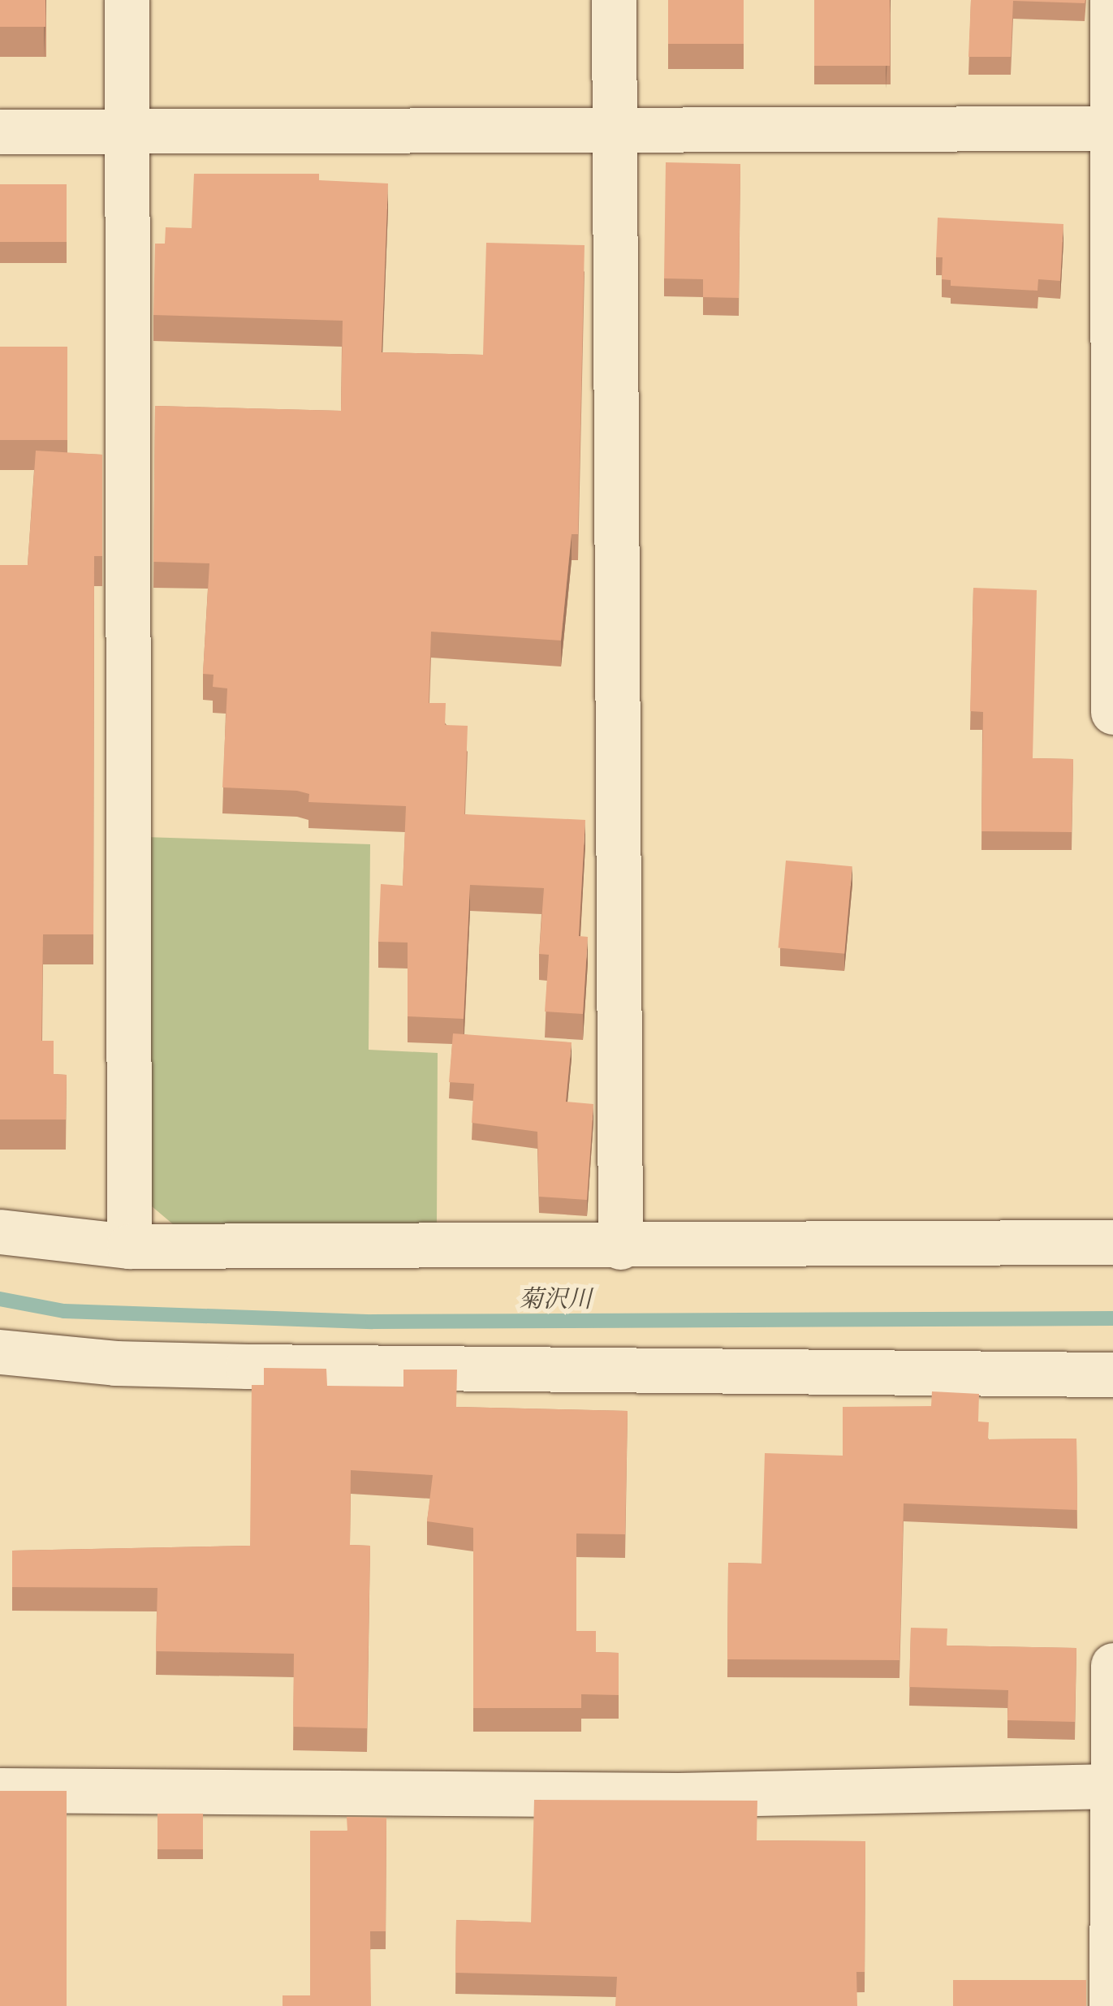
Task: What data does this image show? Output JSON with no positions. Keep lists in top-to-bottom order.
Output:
{
  "water": ["菊沢川"]
}
